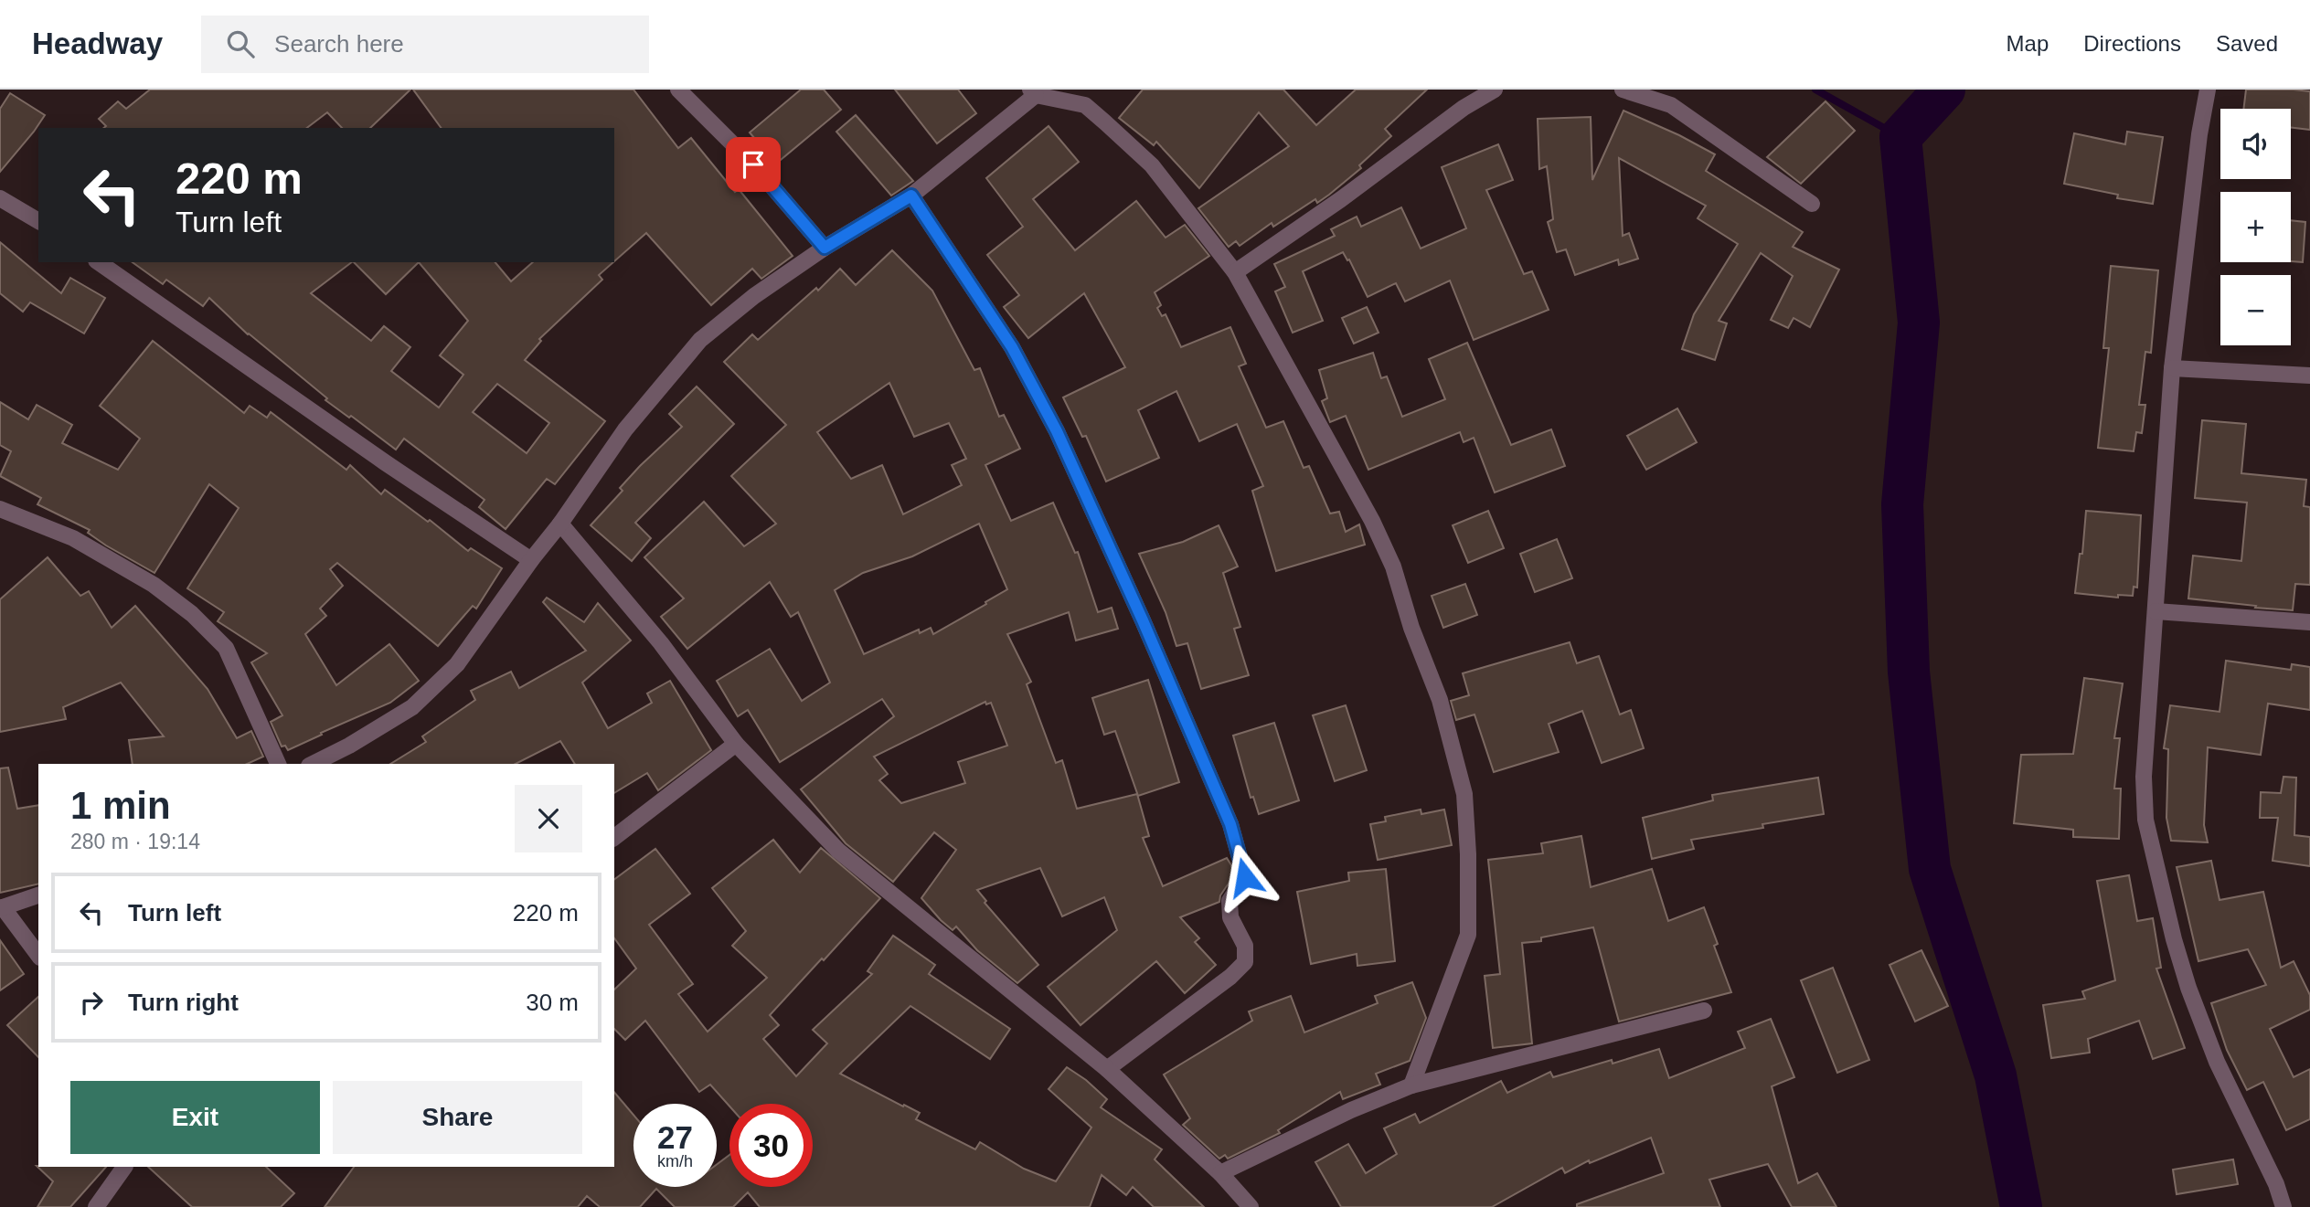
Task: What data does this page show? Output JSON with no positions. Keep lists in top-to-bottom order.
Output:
{
  "page": {
    "header": "Headway",
    "search": "Search here",
    "nav": ["Map", "Directions", "Saved"],
    "map_buttons": ["+", "−"],
    "turn": ["220 m", "Turn left"],
    "heading": ["1 min", "280 m · 19:14"],
    "list": [
      {
        "name": "Turn left",
        "value": "220 m"
      },
      {
        "name": "Turn right",
        "value": "30 m"
      }
    ],
    "buttons": ["Exit", "Share"],
    "speed": "27 km/h",
    "limit": "30"
  }
}
